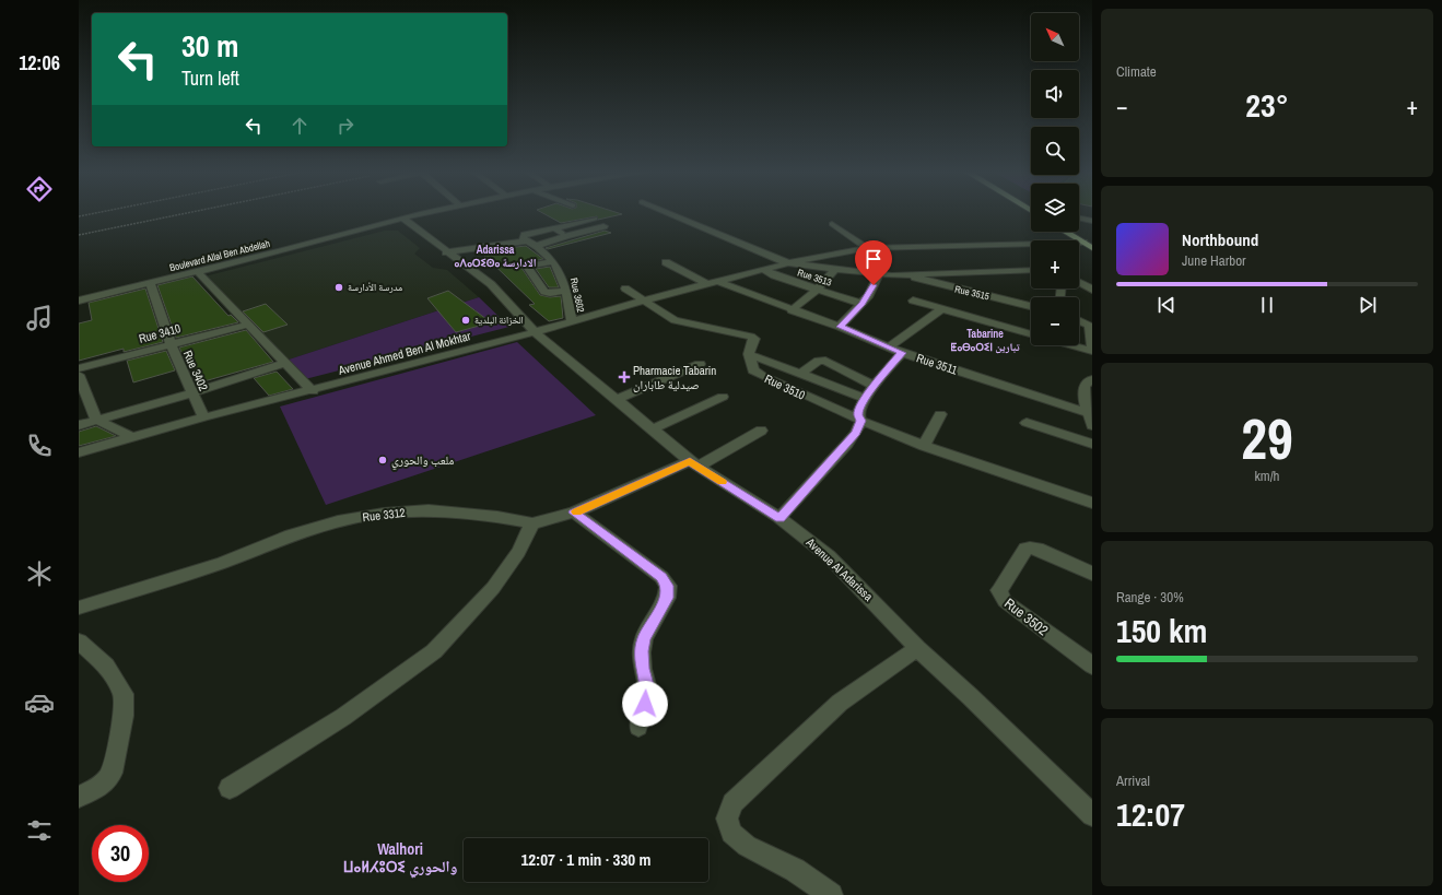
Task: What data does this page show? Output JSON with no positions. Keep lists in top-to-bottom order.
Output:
{
  "streets": {
    "street": [
      "Boulevard Allal Ben Abdellah",
      "Rue 3513",
      "Rue 3515",
      "Rue 3602",
      "Rue 3410",
      "Avenue Ahmed Ben Al Mokhtar",
      "Rue 3511",
      "Rue 3402",
      "Rue 3510",
      "Rue 3312",
      "Avenue Al Adarissa",
      "Rue 3502"
    ]
  },
  "crossings": [
    ["Boulevard Allal Ben Abdellah", "Rue 3402"],
    ["Boulevard Allal Ben Abdellah", "Avenue Al Adarissa"],
    ["Rue 3513", "Avenue Ahmed Ben Al Mokhtar"],
    ["Rue 3602", "Avenue Ahmed Ben Al Mokhtar"],
    ["Rue 3410", "Rue 3402"],
    ["Avenue Ahmed Ben Al Mokhtar", "Rue 3511"],
    ["Avenue Ahmed Ben Al Mokhtar", "Rue 3402"],
    ["Avenue Ahmed Ben Al Mokhtar", "Rue 3510"],
    ["Avenue Ahmed Ben Al Mokhtar", "Avenue Al Adarissa"],
    ["Rue 3312", "Avenue Al Adarissa"]
  ],
  "districts": ["Adarissa ⴰⴷⴰⵔⵉⵙⴰ الادارسة", "Tabarine ⵟⴰⴱⴰⵔⵉⵏ تبارين", "Walhori ⵡⴰⵍⵃⵓⵔⵉ والحوري"],
  "places": {
    "other": ["مدرسة الأدارسة", "الخزانة البلدية", "ملعب والحوري"],
    "health": ["Pharmacie Tabarin صيدلية طاباران"]
  },
  "north": "top left",
  "page": {
    "tabs": "12:06",
    "tile": [
      "Climate",
      ["29", "km/h"],
      ["Range · 30%", "150 km"],
      ["Arrival", "12:07"]
    ],
    "map_buttons": ["+", "−"],
    "turn": ["30 m", "Turn left"],
    "heat": ["−", "23°", "+"],
    "song": ["Northbound", "June Harbor"],
    "limit": "30",
    "trip": "12:07 · 1 min · 330 m"
  }
}
